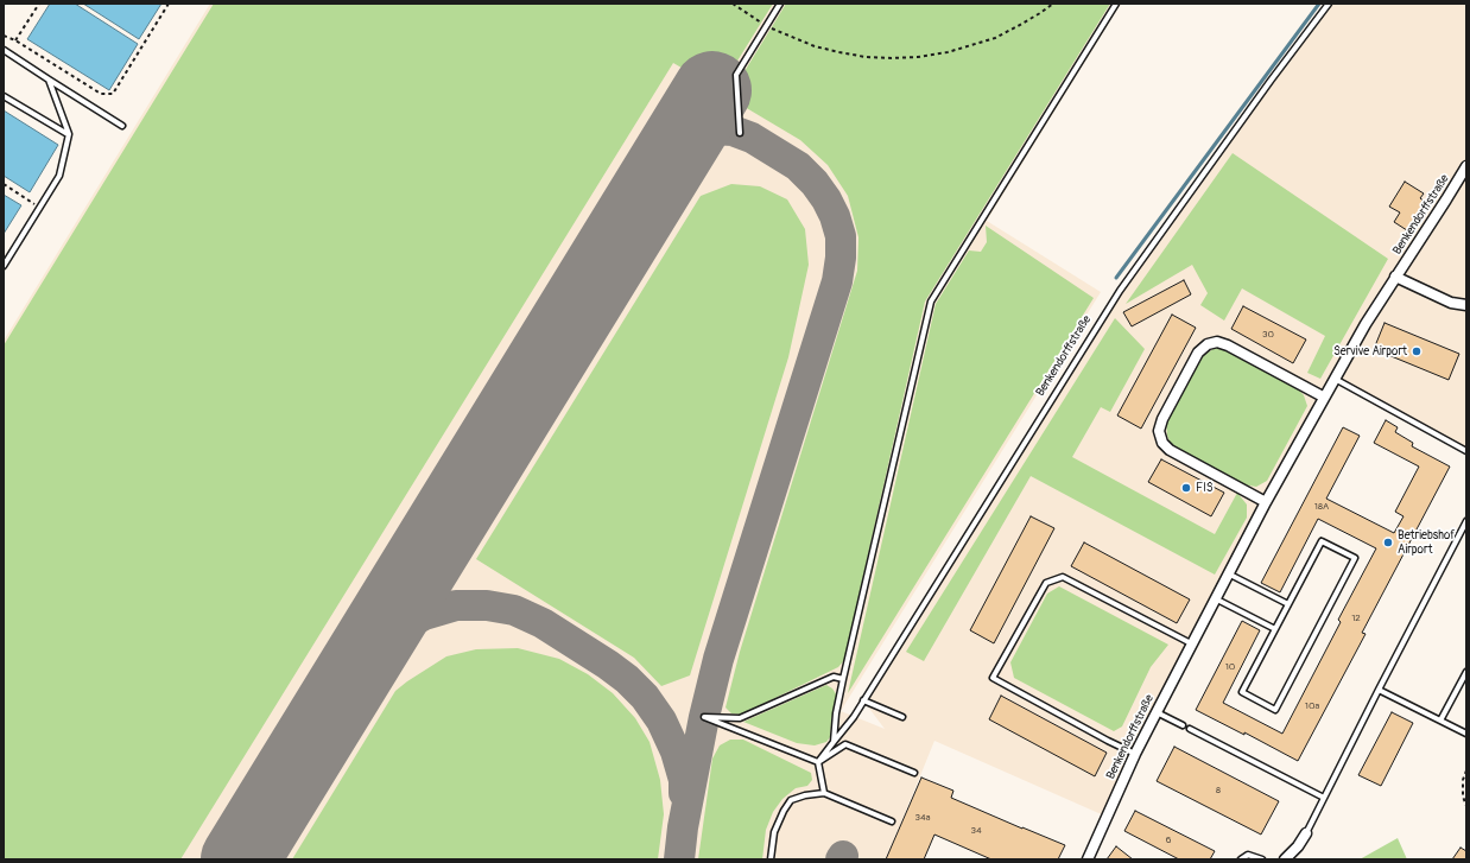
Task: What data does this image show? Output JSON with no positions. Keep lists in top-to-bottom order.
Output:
{
  "streets": {
    "street": ["Benkendorffstraße"]
  },
  "places": ["Servive Airport", "FIS", "Betriebshof Airport"],
  "house_numbers": [
    "30",
    "18A",
    "12",
    "10",
    "10a",
    "8",
    "34a",
    "34",
    "6"
  ]
}
